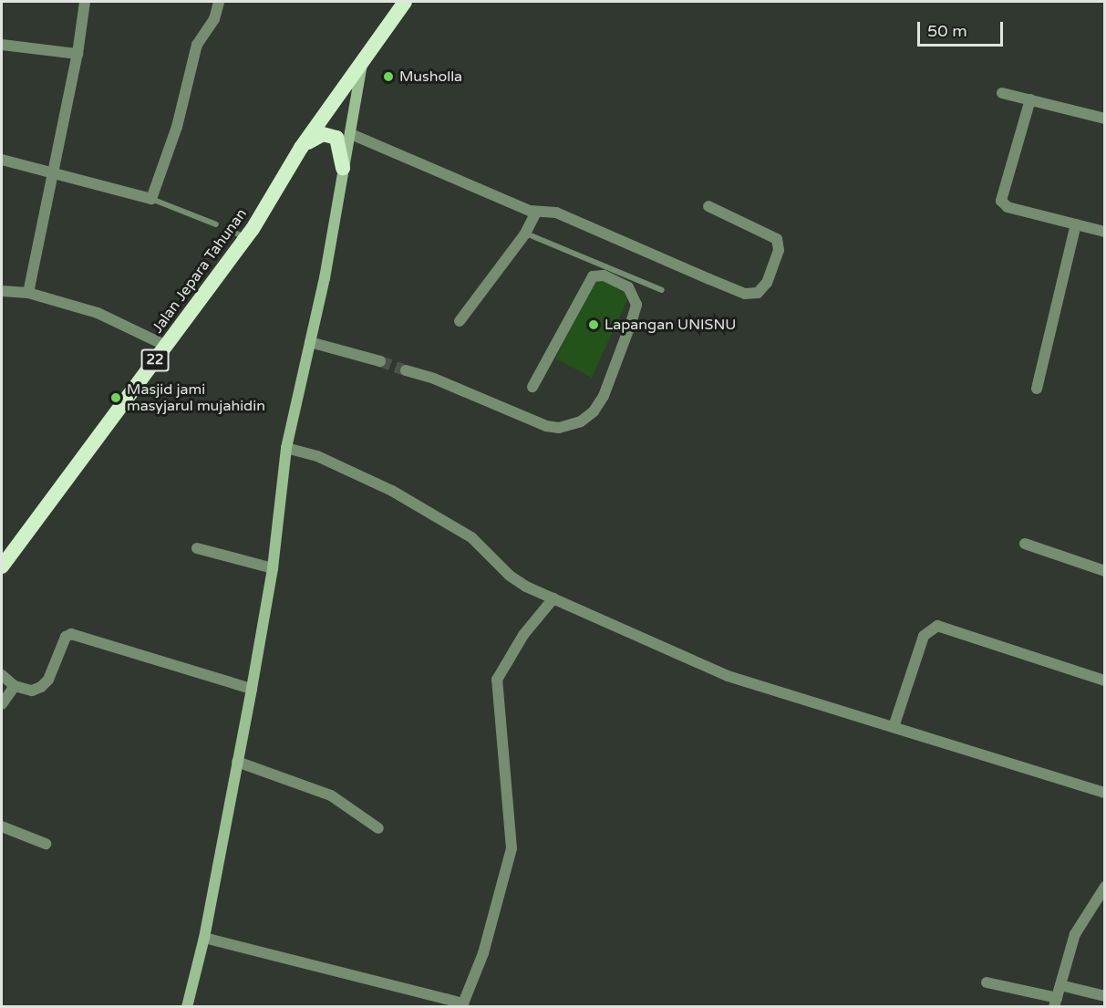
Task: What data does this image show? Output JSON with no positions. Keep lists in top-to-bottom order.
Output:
{
  "streets": {
    "highway": ["Jalan Jepara Tahunan", "22"]
  },
  "crossings": [
    ["Jalan Jepara Tahunan", "22"]
  ],
  "places": ["Musholla", "Lapangan UNISNU", "Masjid jami masyjarul mujahidin"],
  "scale_bar": "50 m"
}
